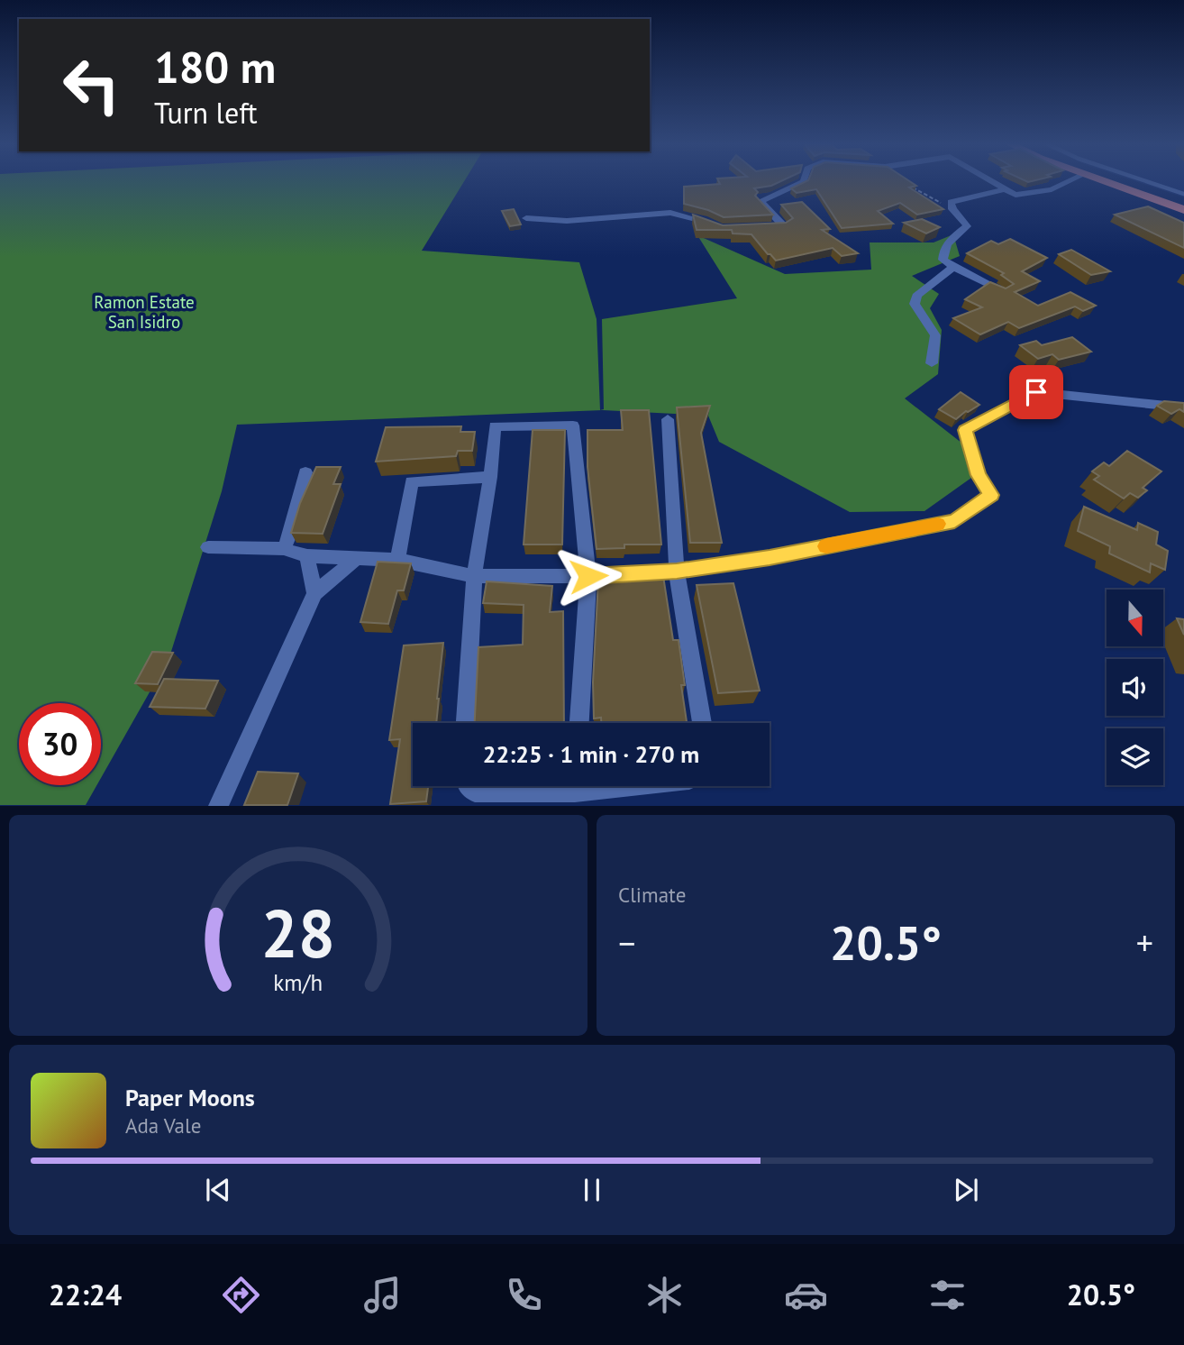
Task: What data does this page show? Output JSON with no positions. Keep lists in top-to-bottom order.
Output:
{
  "parks": ["Ramon Estate San Isidro"],
  "north": "bottom",
  "page": {
    "turn": ["180 m", "Turn left"],
    "limit": "30",
    "trip": "22:25 · 1 min · 270 m",
    "tile": "Climate",
    "heat": ["−", "20.5°", "+"],
    "song": ["Paper Moons", "Ada Vale"],
    "tabs": ["22:24", "20.5°"],
    "gauge": ["28", "km/h"]
  }
}
